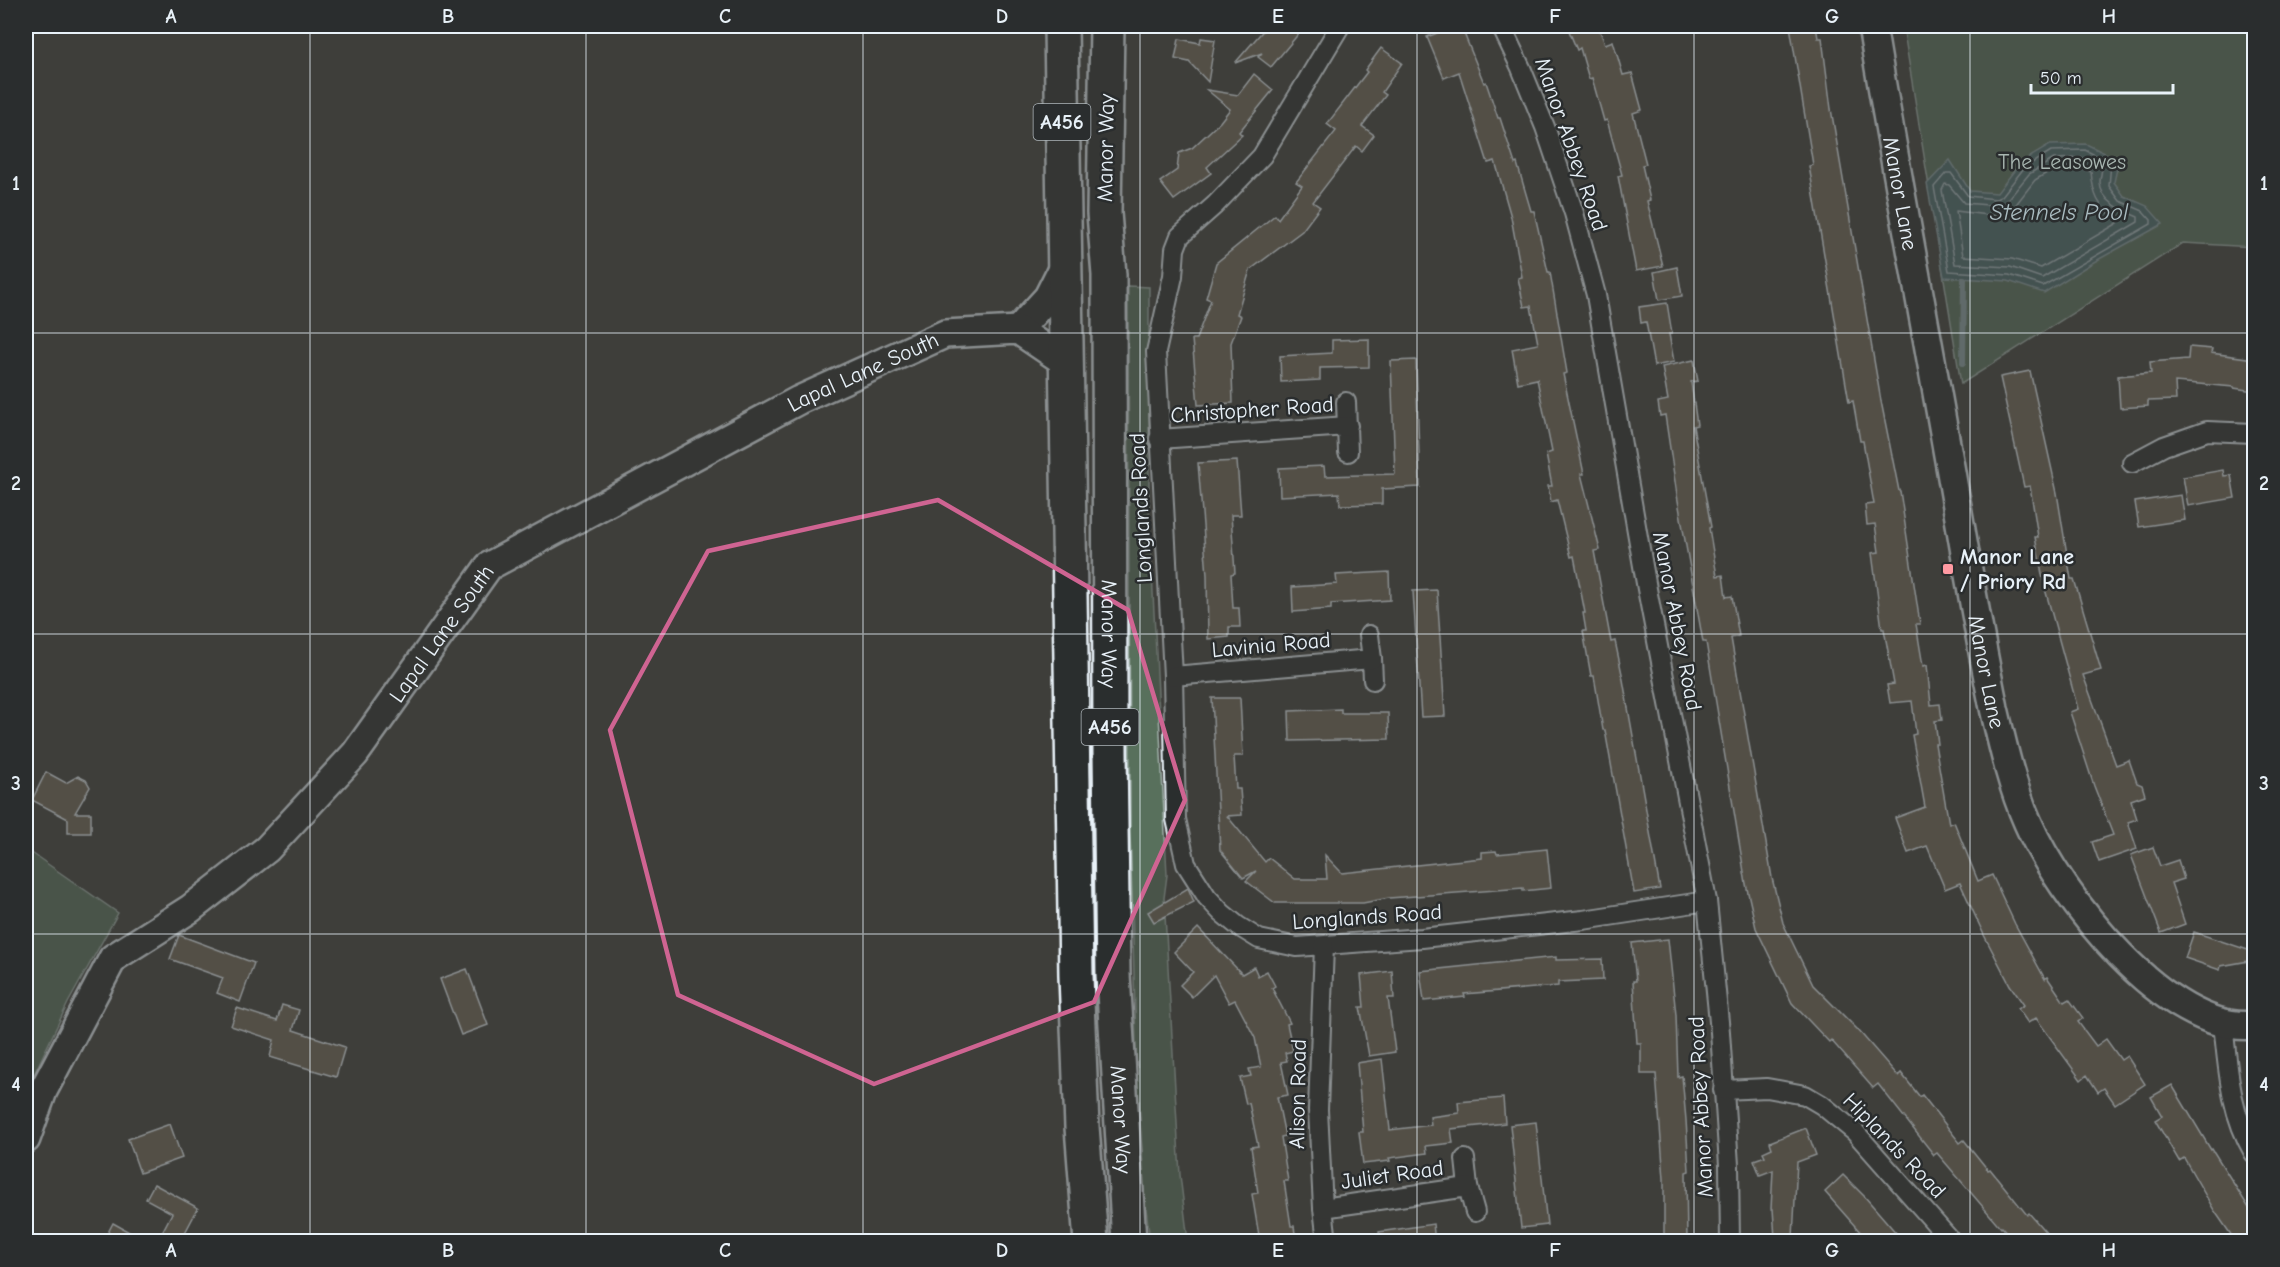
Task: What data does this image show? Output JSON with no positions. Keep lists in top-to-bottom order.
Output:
{
  "streets": {
    "highway": ["A456", "Manor Way"],
    "street": [
      "Manor Abbey Road",
      "Manor Lane",
      "Lapal Lane South",
      "Christopher Road",
      "Longlands Road",
      "Lavinia Road",
      "Alison Road",
      "Hiplands Road",
      "Juliet Road"
    ]
  },
  "crossings": [
    ["Manor Abbey Road", "Longlands Road"],
    ["Manor Abbey Road", "Hiplands Road"],
    ["Christopher Road", "Longlands Road"],
    ["Longlands Road", "Lavinia Road"],
    ["Longlands Road", "Alison Road"],
    ["Alison Road", "Juliet Road"]
  ],
  "water": ["Stennels Pool"],
  "parks": ["The Leasowes"],
  "places": {
    "transit": ["Manor Lane / Priory Rd"]
  },
  "scale_bar": "50 m",
  "grid": {
    "columns": [
      "A",
      "B",
      "C",
      "D",
      "E",
      "F",
      "G",
      "H"
    ],
    "rows": [
      "1",
      "2",
      "3",
      "4"
    ]
  }
}
